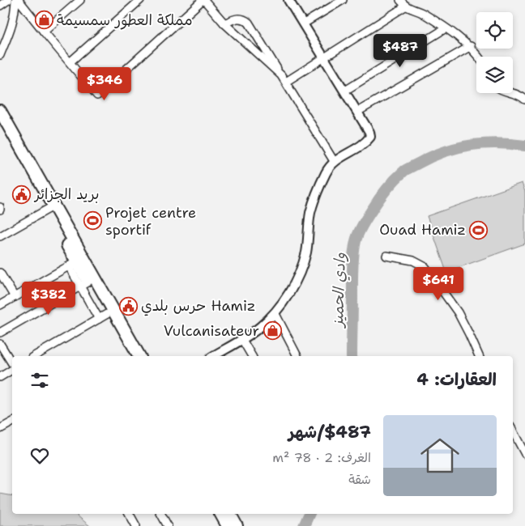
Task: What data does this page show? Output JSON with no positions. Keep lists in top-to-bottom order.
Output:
{
  "water": ["وادي الحميز"],
  "places": {
    "shop": ["مملكة العطور سمسيمة", "Vulcanisateur"],
    "public building": ["بريد الجزائر", "حرس بلدي Hamiz"],
    "sports": ["Projet centre sportif", "Ouad Hamiz"]
  },
  "page": {
    "price": [
      "$487",
      "$346",
      "$641",
      "$382"
    ],
    "heading": "العقارات: 4",
    "list": [
      {
        "name": "$487/شهر",
        "note": "الغرف: 2 · 78 m² · شقة"
      }
    ]
  }
}
